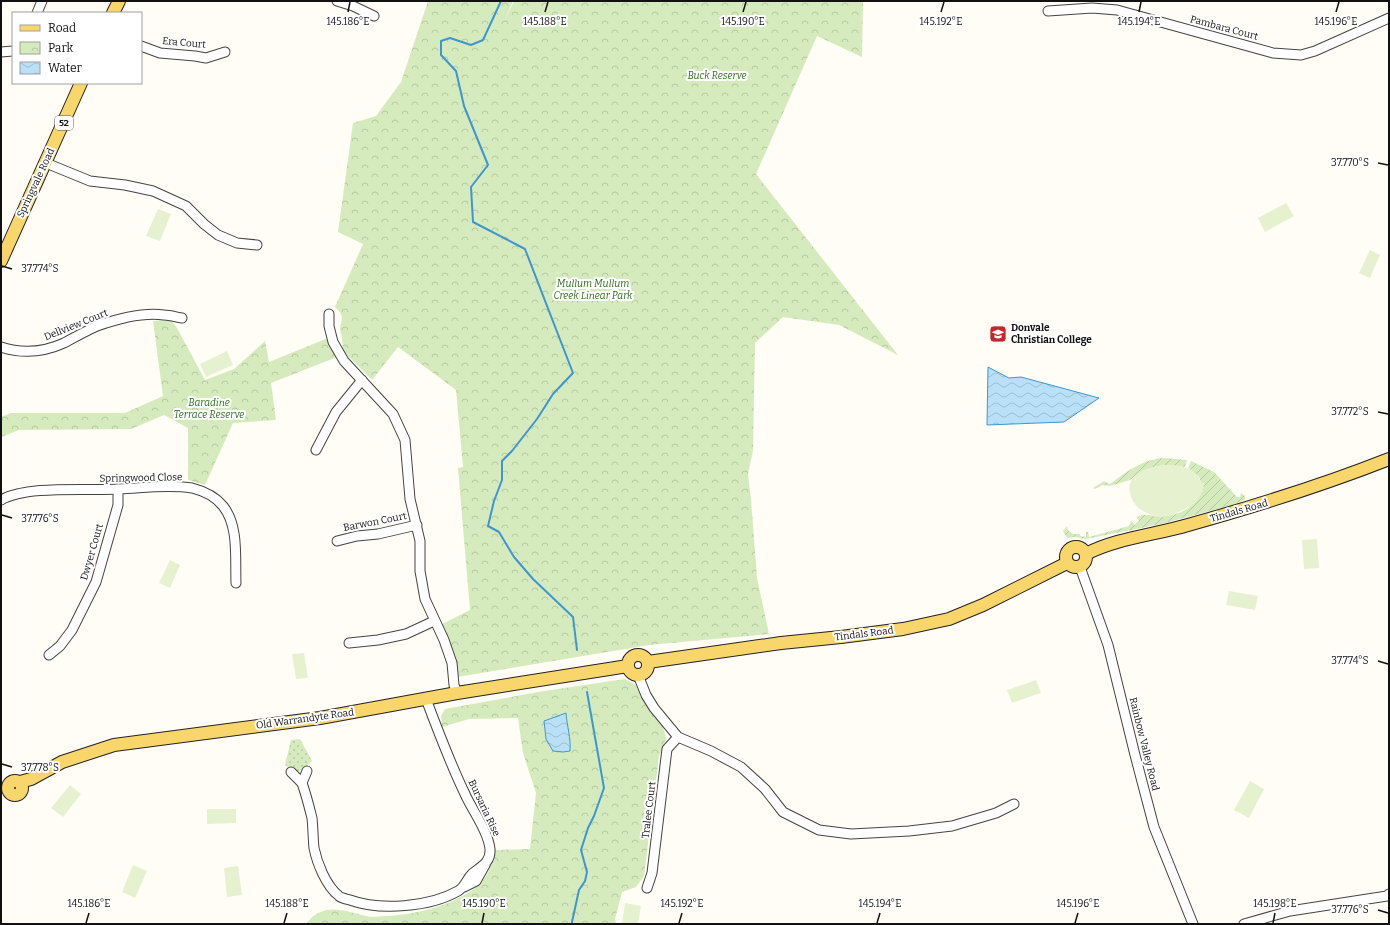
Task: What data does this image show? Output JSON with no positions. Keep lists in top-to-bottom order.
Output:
{
  "streets": {
    "main road": [
      "52",
      "Springvale Road",
      "Tindals Road",
      "Old Warrandyte Road"
    ],
    "street": [
      "Pambara Court",
      "Era Court",
      "Dellview Court",
      "Springwood Close",
      "Barwon Court",
      "Dwyer Court",
      "Rainbow Valley Road",
      "Bursaria Rise",
      "Tralee Court"
    ]
  },
  "crossings": [
    ["Springwood Close", "Dwyer Court"],
    ["Tindals Road", "Old Warrandyte Road"],
    ["Tindals Road", "Rainbow Valley Road"],
    ["Old Warrandyte Road", "Bursaria Rise"]
  ],
  "parks": ["Buck Reserve", "Mullum Mullum Creek Linear Park", "Baradine Terrace Reserve"],
  "places": {
    "school or university": ["Donvale Christian College"]
  },
  "legend": ["Road", "Park", "Water"],
  "coordinates": [
    "145.186°E",
    "145.188°E",
    "145.190°E",
    "145.192°E",
    "145.194°E",
    "145.196°E",
    "37.770°S",
    "37.774°S",
    "37.772°S",
    "37.776°S",
    "37.778°S",
    "145.198°E"
  ]
}
